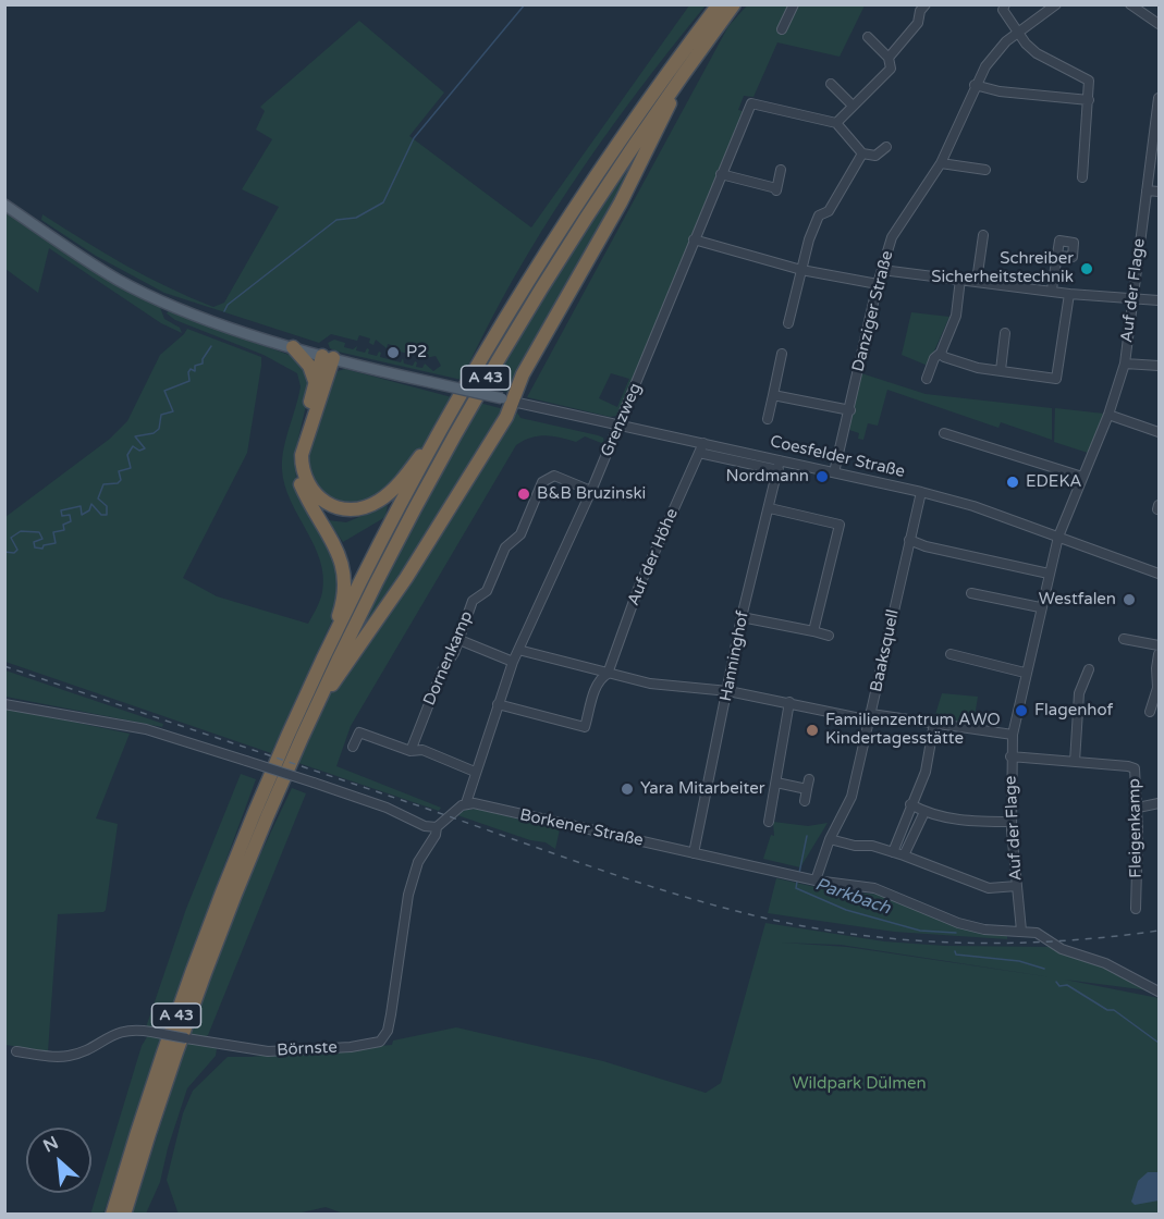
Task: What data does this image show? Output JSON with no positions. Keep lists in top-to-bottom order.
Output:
{
  "streets": {
    "highway": ["A 43"],
    "street": [
      "Auf der Flage",
      "Danziger Straße",
      "Grenzweg",
      "Coesfelder Straße",
      "Auf der Höhe",
      "Baaksquell",
      "Hanninghof",
      "Dornenkamp",
      "Borkener Straße",
      "Fleigenkamp",
      "Börnste"
    ]
  },
  "crossings": [
    ["Auf der Flage", "Coesfelder Straße"],
    ["Auf der Flage", "Borkener Straße"],
    ["Auf der Flage", "Fleigenkamp"],
    ["Danziger Straße", "Coesfelder Straße"],
    ["Grenzweg", "Coesfelder Straße"],
    ["Grenzweg", "Auf der Höhe"],
    ["Grenzweg", "Dornenkamp"],
    ["Grenzweg", "Borkener Straße"],
    ["Coesfelder Straße", "Auf der Höhe"],
    ["Coesfelder Straße", "Baaksquell"],
    ["Coesfelder Straße", "Hanninghof"],
    ["Baaksquell", "Borkener Straße"],
    ["Hanninghof", "Borkener Straße"]
  ],
  "water": ["Parkbach"],
  "parks": ["Wildpark Dülmen"],
  "places": [
    "Schreiber Sicherheitstechnik",
    "P2",
    "Nordmann",
    "EDEKA",
    "B&B Bruzinski",
    "Westfalen",
    "Flagenhof",
    "Familienzentrum AWO Kindertagesstätte",
    "Yara Mitarbeiter"
  ],
  "north": "top left"
}
